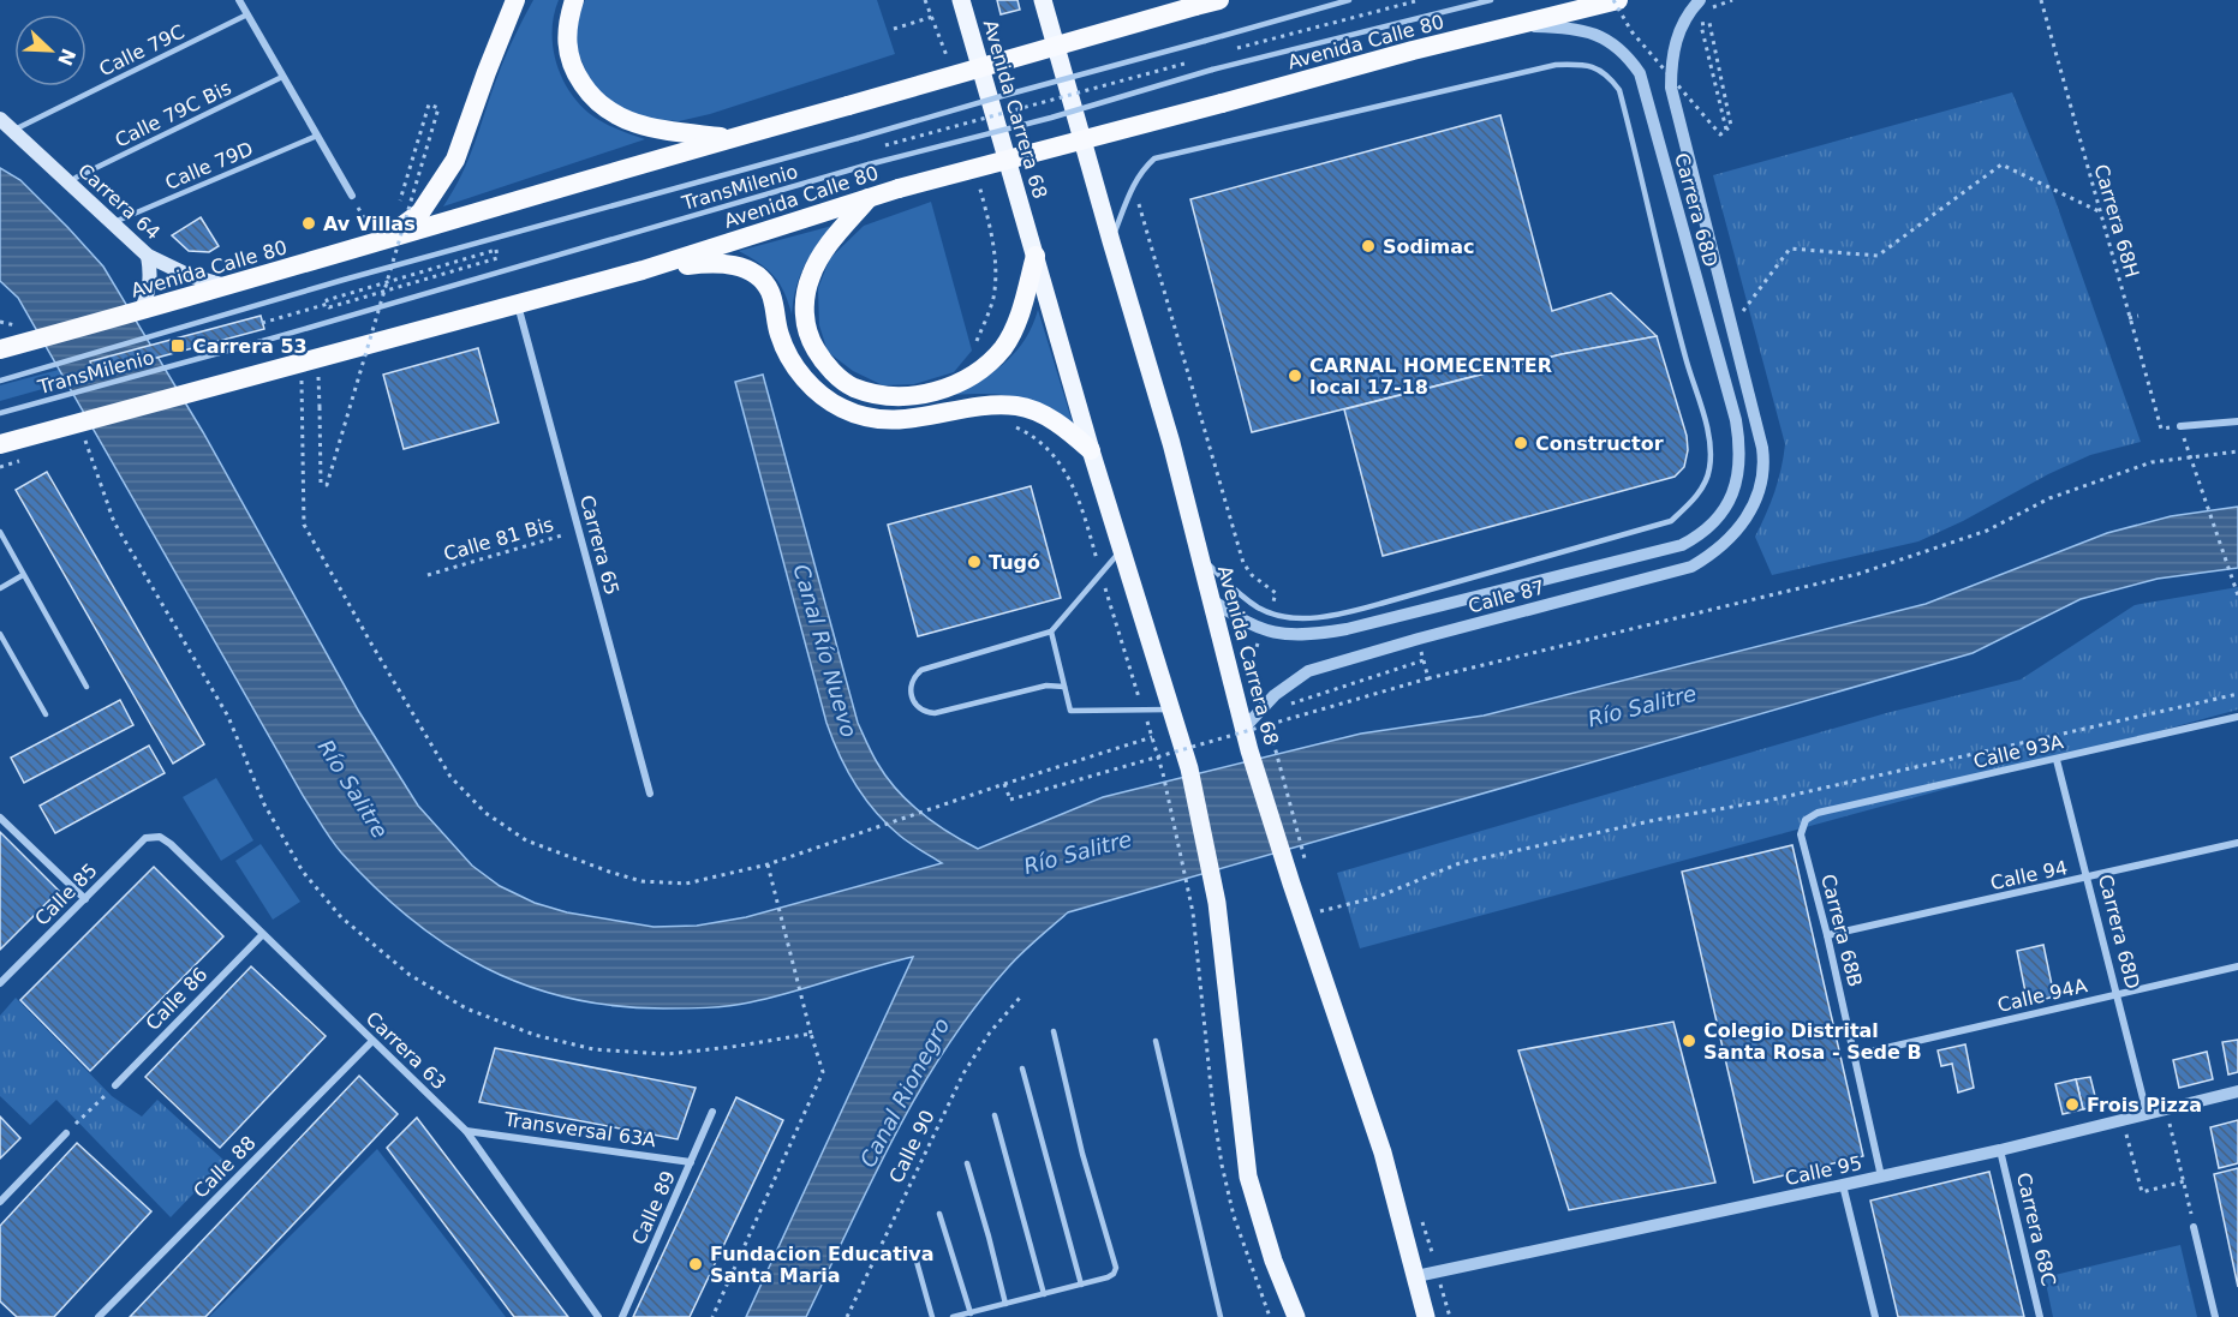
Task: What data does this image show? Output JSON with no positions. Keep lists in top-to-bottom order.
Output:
{
  "streets": {
    "highway": ["Avenida Calle 80"],
    "main road": ["Avenida Carrera 68", "Carrera 64"],
    "street": [
      "Carrera 68D",
      "Carrera 65",
      "Calle 87",
      "Calle 93A",
      "Calle 94",
      "Calle 85",
      "Carrera 68B",
      "Calle 94A",
      "Calle 86",
      "Carrera 63",
      "Transversal 63A",
      "Calle 88",
      "Calle 95",
      "Calle 89",
      "Carrera 68C"
    ],
    "lane": [
      "Calle 79C",
      "Calle 79C Bis",
      "Calle 79D",
      "TransMilenio"
    ],
    "path": ["Carrera 68H", "Calle 81 Bis", "Calle 90"]
  },
  "crossings": [
    ["Avenida Calle 80", "Carrera 64"],
    ["Avenida Calle 80", "Carrera 68D"],
    ["Avenida Calle 80", "Carrera 65"],
    ["Calle 79C", "Carrera 64"],
    ["Avenida Carrera 68", "Calle 87"],
    ["Avenida Carrera 68", "Calle 95"],
    ["Calle 79D", "Carrera 64"],
    ["Carrera 68D", "Calle 87"],
    ["Carrera 68D", "Calle 93A"],
    ["Carrera 68D", "Calle 94"],
    ["Carrera 68D", "Calle 94A"],
    ["Carrera 68D", "Calle 95"],
    ["Calle 81 Bis", "Carrera 65"],
    ["Calle 93A", "Carrera 68B"],
    ["Calle 94", "Carrera 68B"],
    ["Calle 85", "Carrera 63"],
    ["Carrera 68B", "Calle 94A"],
    ["Carrera 68B", "Calle 95"],
    ["Calle 86", "Carrera 63"],
    ["Carrera 63", "Transversal 63A"],
    ["Carrera 63", "Calle 88"],
    ["Transversal 63A", "Calle 89"],
    ["Calle 95", "Carrera 68C"]
  ],
  "water": ["Canal Río Nuevo", "Río Salitre", "Canal Rionegro"],
  "places": {
    "other": [
      "Av Villas",
      "Sodimac",
      "CARNAL HOMECENTER local 17-18",
      "Constructor",
      "Tugó",
      "Colegio Distrital Santa Rosa - Sede B",
      "Frois Pizza",
      "Fundacion Educativa Santa Maria"
    ],
    "transit": ["Carrera 53"]
  },
  "north": "bottom right"
}
